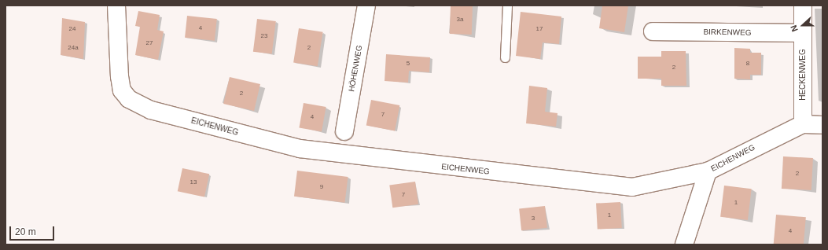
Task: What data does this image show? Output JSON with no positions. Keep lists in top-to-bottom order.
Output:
{
  "streets": {
    "street": [
      "BIRKENWEG",
      "HÖHENWEG",
      "HECKENWEG",
      "EICHENWEG"
    ]
  },
  "crossings": [
    ["BIRKENWEG", "HECKENWEG"],
    ["HECKENWEG", "EICHENWEG"]
  ],
  "house_numbers": [
    "3a",
    "4",
    "24",
    "17",
    "23",
    "27",
    "24a",
    "2",
    "5",
    "8",
    "2",
    "2",
    "7",
    "4",
    "2",
    "13",
    "9",
    "7",
    "1",
    "1",
    "3",
    "4"
  ],
  "scale_bar": "20 m",
  "north": "left"
}
